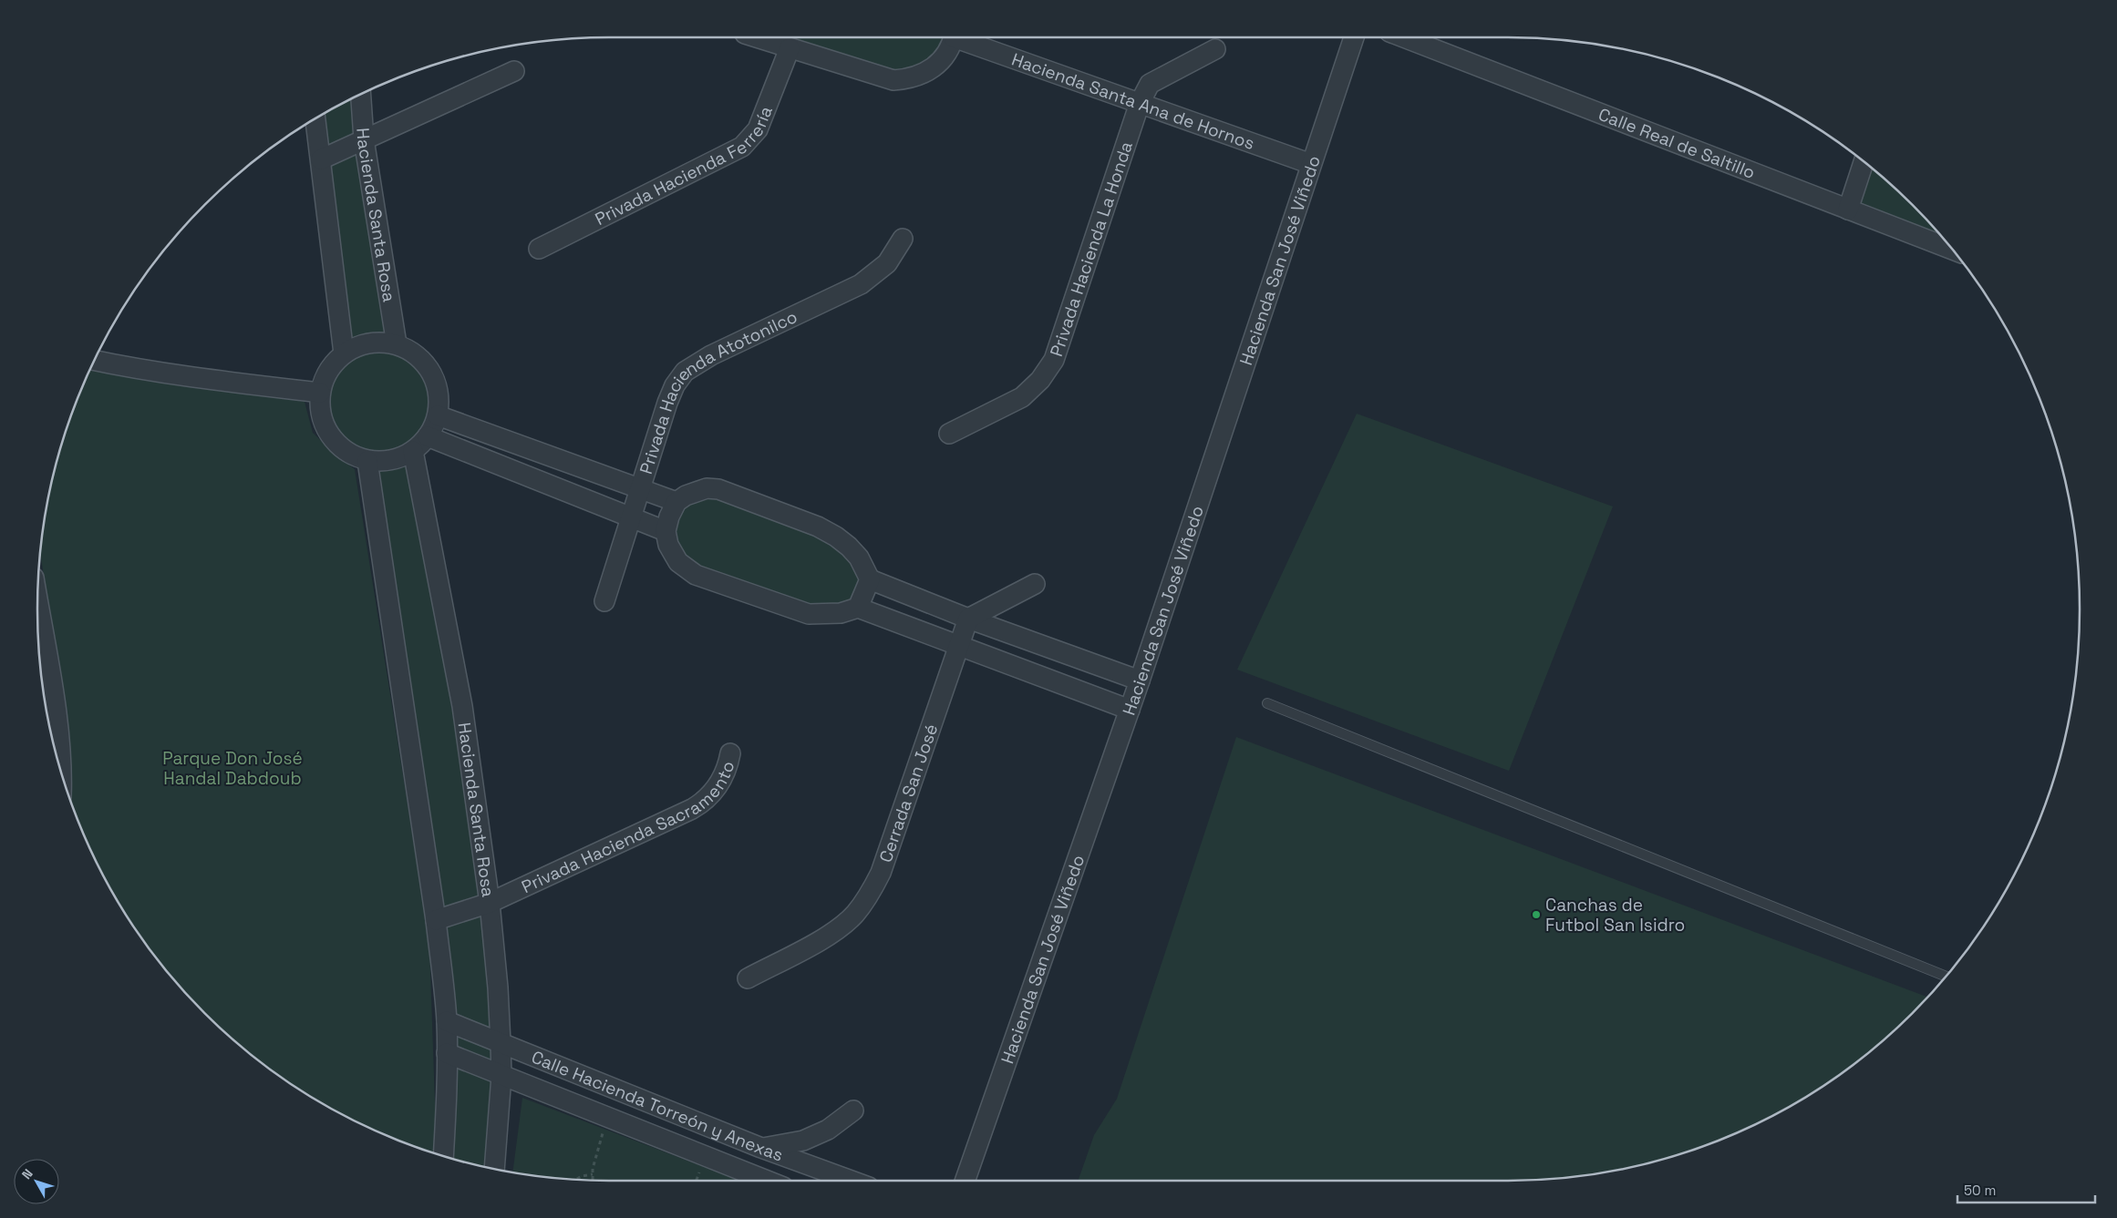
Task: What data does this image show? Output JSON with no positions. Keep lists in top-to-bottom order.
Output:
{
  "streets": {
    "street": [
      "Hacienda Santa Ana de Hornos",
      "Calle Real de Saltillo",
      "Privada Hacienda Ferrería",
      "Hacienda Santa Rosa",
      "Privada Hacienda La Honda",
      "Hacienda San José Viñedo",
      "Privada Hacienda Atotonilco",
      "Cerrada San José",
      "Privada Hacienda Sacramento",
      "Calle Hacienda Torreón y Anexas"
    ]
  },
  "crossings": [
    ["Hacienda Santa Ana de Hornos", "Privada Hacienda La Honda"],
    ["Hacienda Santa Ana de Hornos", "Hacienda San José Viñedo"],
    ["Hacienda Santa Rosa", "Privada Hacienda Sacramento"],
    ["Hacienda Santa Rosa", "Calle Hacienda Torreón y Anexas"]
  ],
  "parks": ["Parque Don José Handal Dabdoub"],
  "places": ["Canchas de Futbol San Isidro"],
  "scale_bar": "50 m",
  "north": "top left"
}
